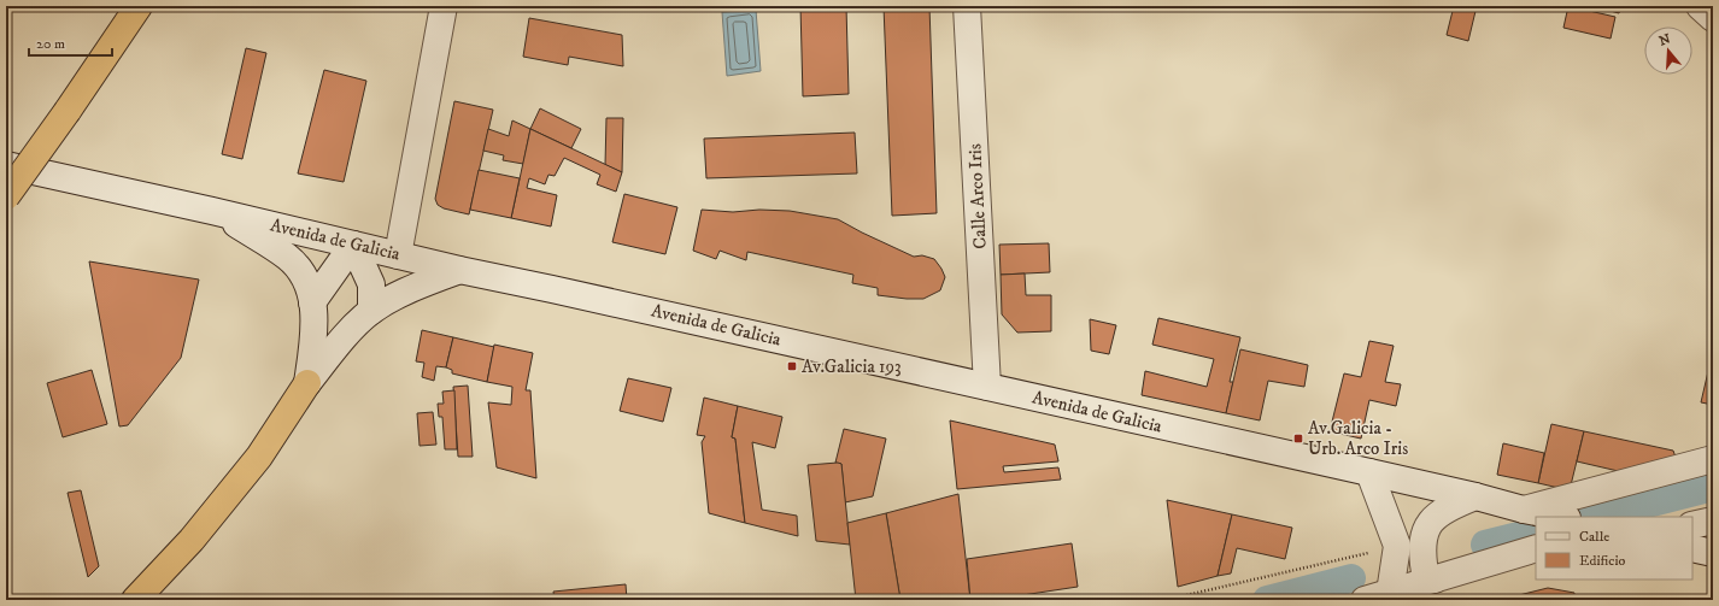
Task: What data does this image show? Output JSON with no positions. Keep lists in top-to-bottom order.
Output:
{
  "streets": {
    "main road": ["Calle Arco Iris", "Avenida de Galicia"]
  },
  "crossings": [
    ["Calle Arco Iris", "Avenida de Galicia"]
  ],
  "places": {
    "transit": ["Av.Galicia 193", "Av.Galicia - Urb. Arco Iris"]
  },
  "legend": ["Calle", "Edificio"],
  "scale_bar": "20 m",
  "north": "top"
}
